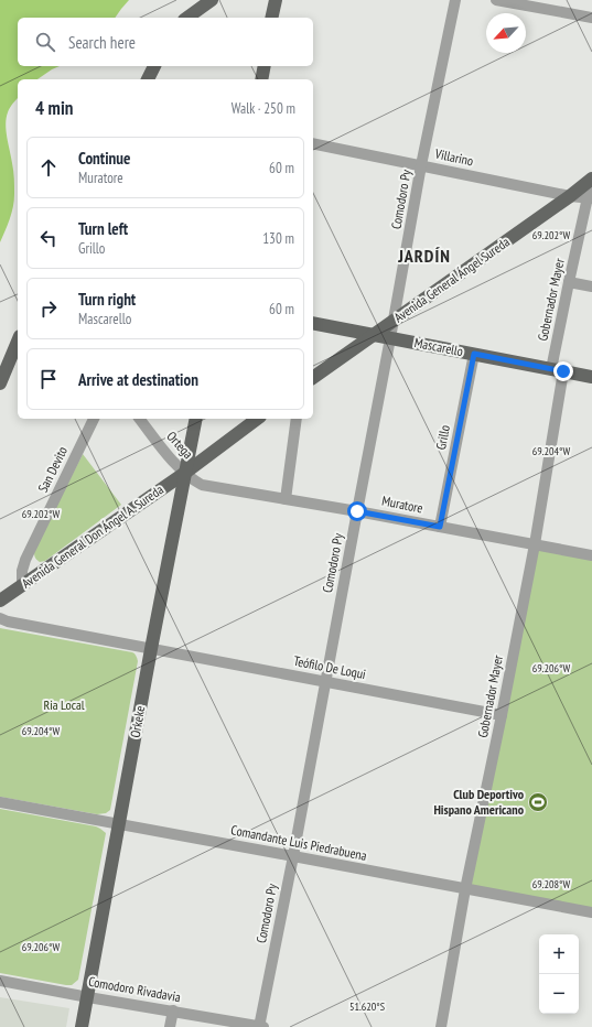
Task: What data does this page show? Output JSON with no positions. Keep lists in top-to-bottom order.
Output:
{
  "streets": {
    "main road": [
      "Avenida General Ángel Sureda",
      "Mascarello",
      "Avenida General Don Ángel A. Sureda",
      "Orkeke"
    ],
    "street": [
      "Villarino",
      "Comodoro Py",
      "Gobernador Mayer",
      "Grillo",
      "Ortega",
      "San Devito",
      "Muratore",
      "Teófilo De Loqui",
      "Comandante Luis Piedrabuena",
      "Comodoro Rivadavia"
    ]
  },
  "crossings": [
    ["Villarino", "Comodoro Py"],
    ["Villarino", "Avenida General Ángel Sureda"],
    ["Villarino", "Gobernador Mayer"],
    ["Comodoro Py", "Avenida General Ángel Sureda"],
    ["Comodoro Py", "Mascarello"],
    ["Comodoro Py", "Muratore"],
    ["Comodoro Py", "Teófilo De Loqui"],
    ["Comodoro Py", "Comandante Luis Piedrabuena"],
    ["Comodoro Py", "Comodoro Rivadavia"],
    ["Avenida General Ángel Sureda", "Mascarello"],
    ["Gobernador Mayer", "Mascarello"],
    ["Gobernador Mayer", "Muratore"],
    ["Gobernador Mayer", "Teófilo De Loqui"],
    ["Gobernador Mayer", "Comandante Luis Piedrabuena"],
    ["Mascarello", "Grillo"],
    ["Grillo", "Muratore"],
    ["Ortega", "Muratore"],
    ["Ortega", "Avenida General Don Ángel A. Sureda"],
    ["Ortega", "Orkeke"],
    ["San Devito", "Avenida General Don Ángel A. Sureda"],
    ["Muratore", "Avenida General Don Ángel A. Sureda"],
    ["Muratore", "Orkeke"],
    ["Avenida General Don Ángel A. Sureda", "Orkeke"],
    ["Teófilo De Loqui", "Orkeke"],
    ["Orkeke", "Comandante Luis Piedrabuena"],
    ["Orkeke", "Comodoro Rivadavia"]
  ],
  "districts": ["JARDÍN"],
  "parks": ["Ria Local"],
  "places": {
    "sports": ["Club Deportivo Hispano Americano"]
  },
  "north": "bottom left",
  "page": {
    "search": "Search here",
    "heading": ["4 min", "Walk · 250 m"],
    "list": [
      ["Continue", "Muratore", "60 m"],
      ["Turn left", "Grillo", "130 m"],
      ["Turn right", "Mascarello", "60 m"],
      "Arrive at destination"
    ],
    "map_buttons": ["+", "−"]
  },
  "coordinates": [
    "69.202°W",
    "69.204°W",
    "69.206°W",
    "69.208°W",
    "51.620°S"
  ]
}
